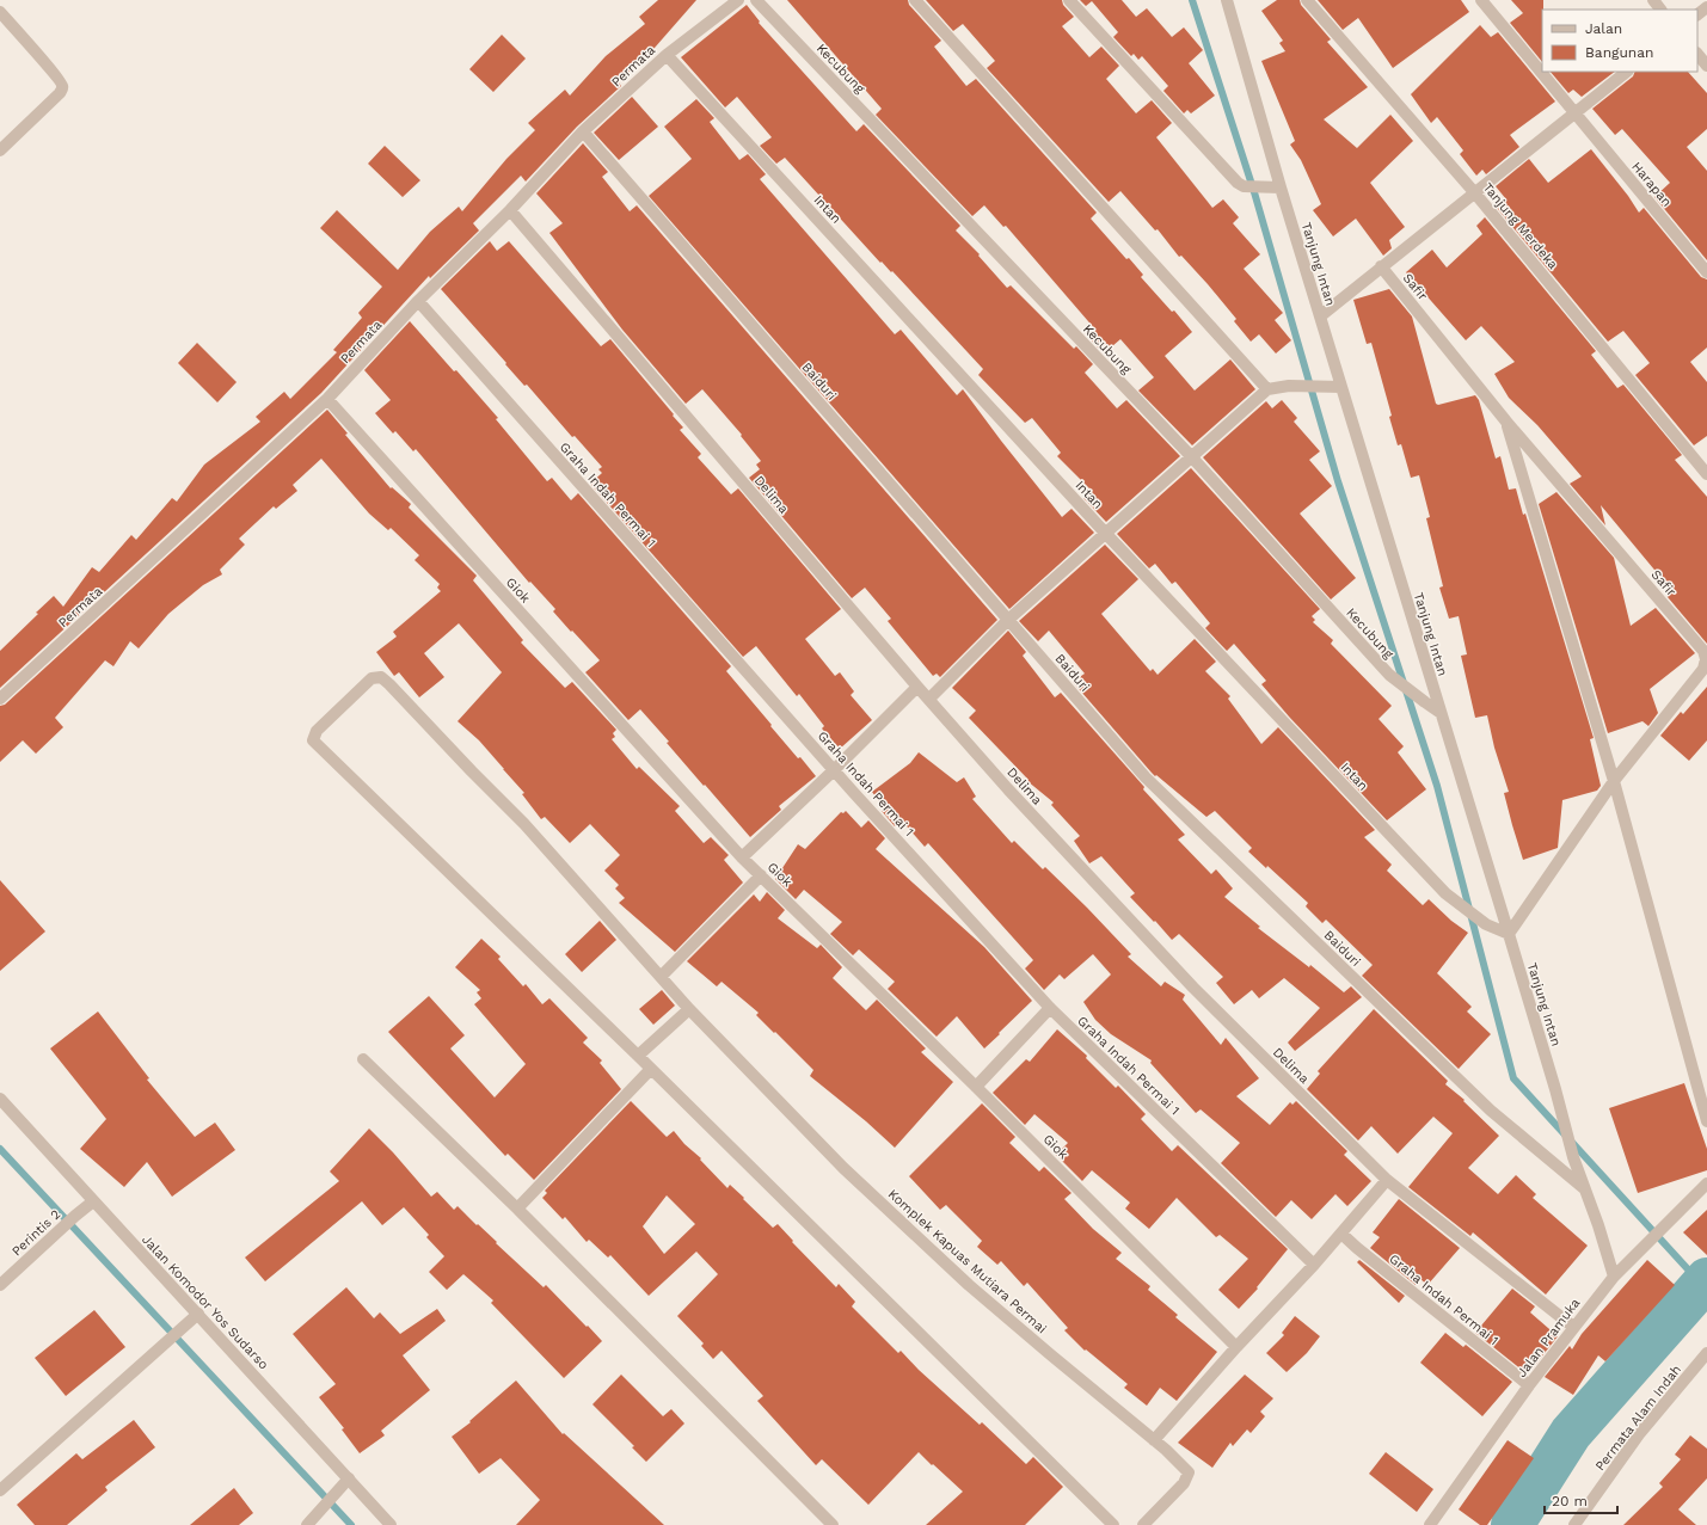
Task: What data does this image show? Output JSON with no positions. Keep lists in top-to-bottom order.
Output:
{
  "streets": {
    "street": [
      "Permata",
      "Kecubung",
      "Harapan",
      "Intan",
      "Tanjung Merdeka",
      "Tanjung Intan",
      "Safir",
      "Baiduri",
      "Graha Indah Permai 1",
      "Delima",
      "Giok",
      "Perintis 2",
      "Komplek Kapuas Mutiara Permai",
      "Jalan Komodor Yos Sudarso",
      "Jalan Pramuka",
      "Permata Alam Indah"
    ]
  },
  "crossings": [
    ["Permata", "Intan"],
    ["Permata", "Baiduri"],
    ["Permata", "Graha Indah Permai 1"],
    ["Permata", "Delima"],
    ["Permata", "Giok"],
    ["Kecubung", "Tanjung Intan"],
    ["Intan", "Tanjung Intan"],
    ["Intan", "Safir"],
    ["Tanjung Intan", "Safir"],
    ["Tanjung Intan", "Baiduri"],
    ["Tanjung Intan", "Jalan Pramuka"],
    ["Graha Indah Permai 1", "Jalan Pramuka"],
    ["Delima", "Jalan Pramuka"],
    ["Perintis 2", "Jalan Komodor Yos Sudarso"]
  ],
  "legend": ["Jalan", "Bangunan"],
  "scale_bar": "20 m"
}
